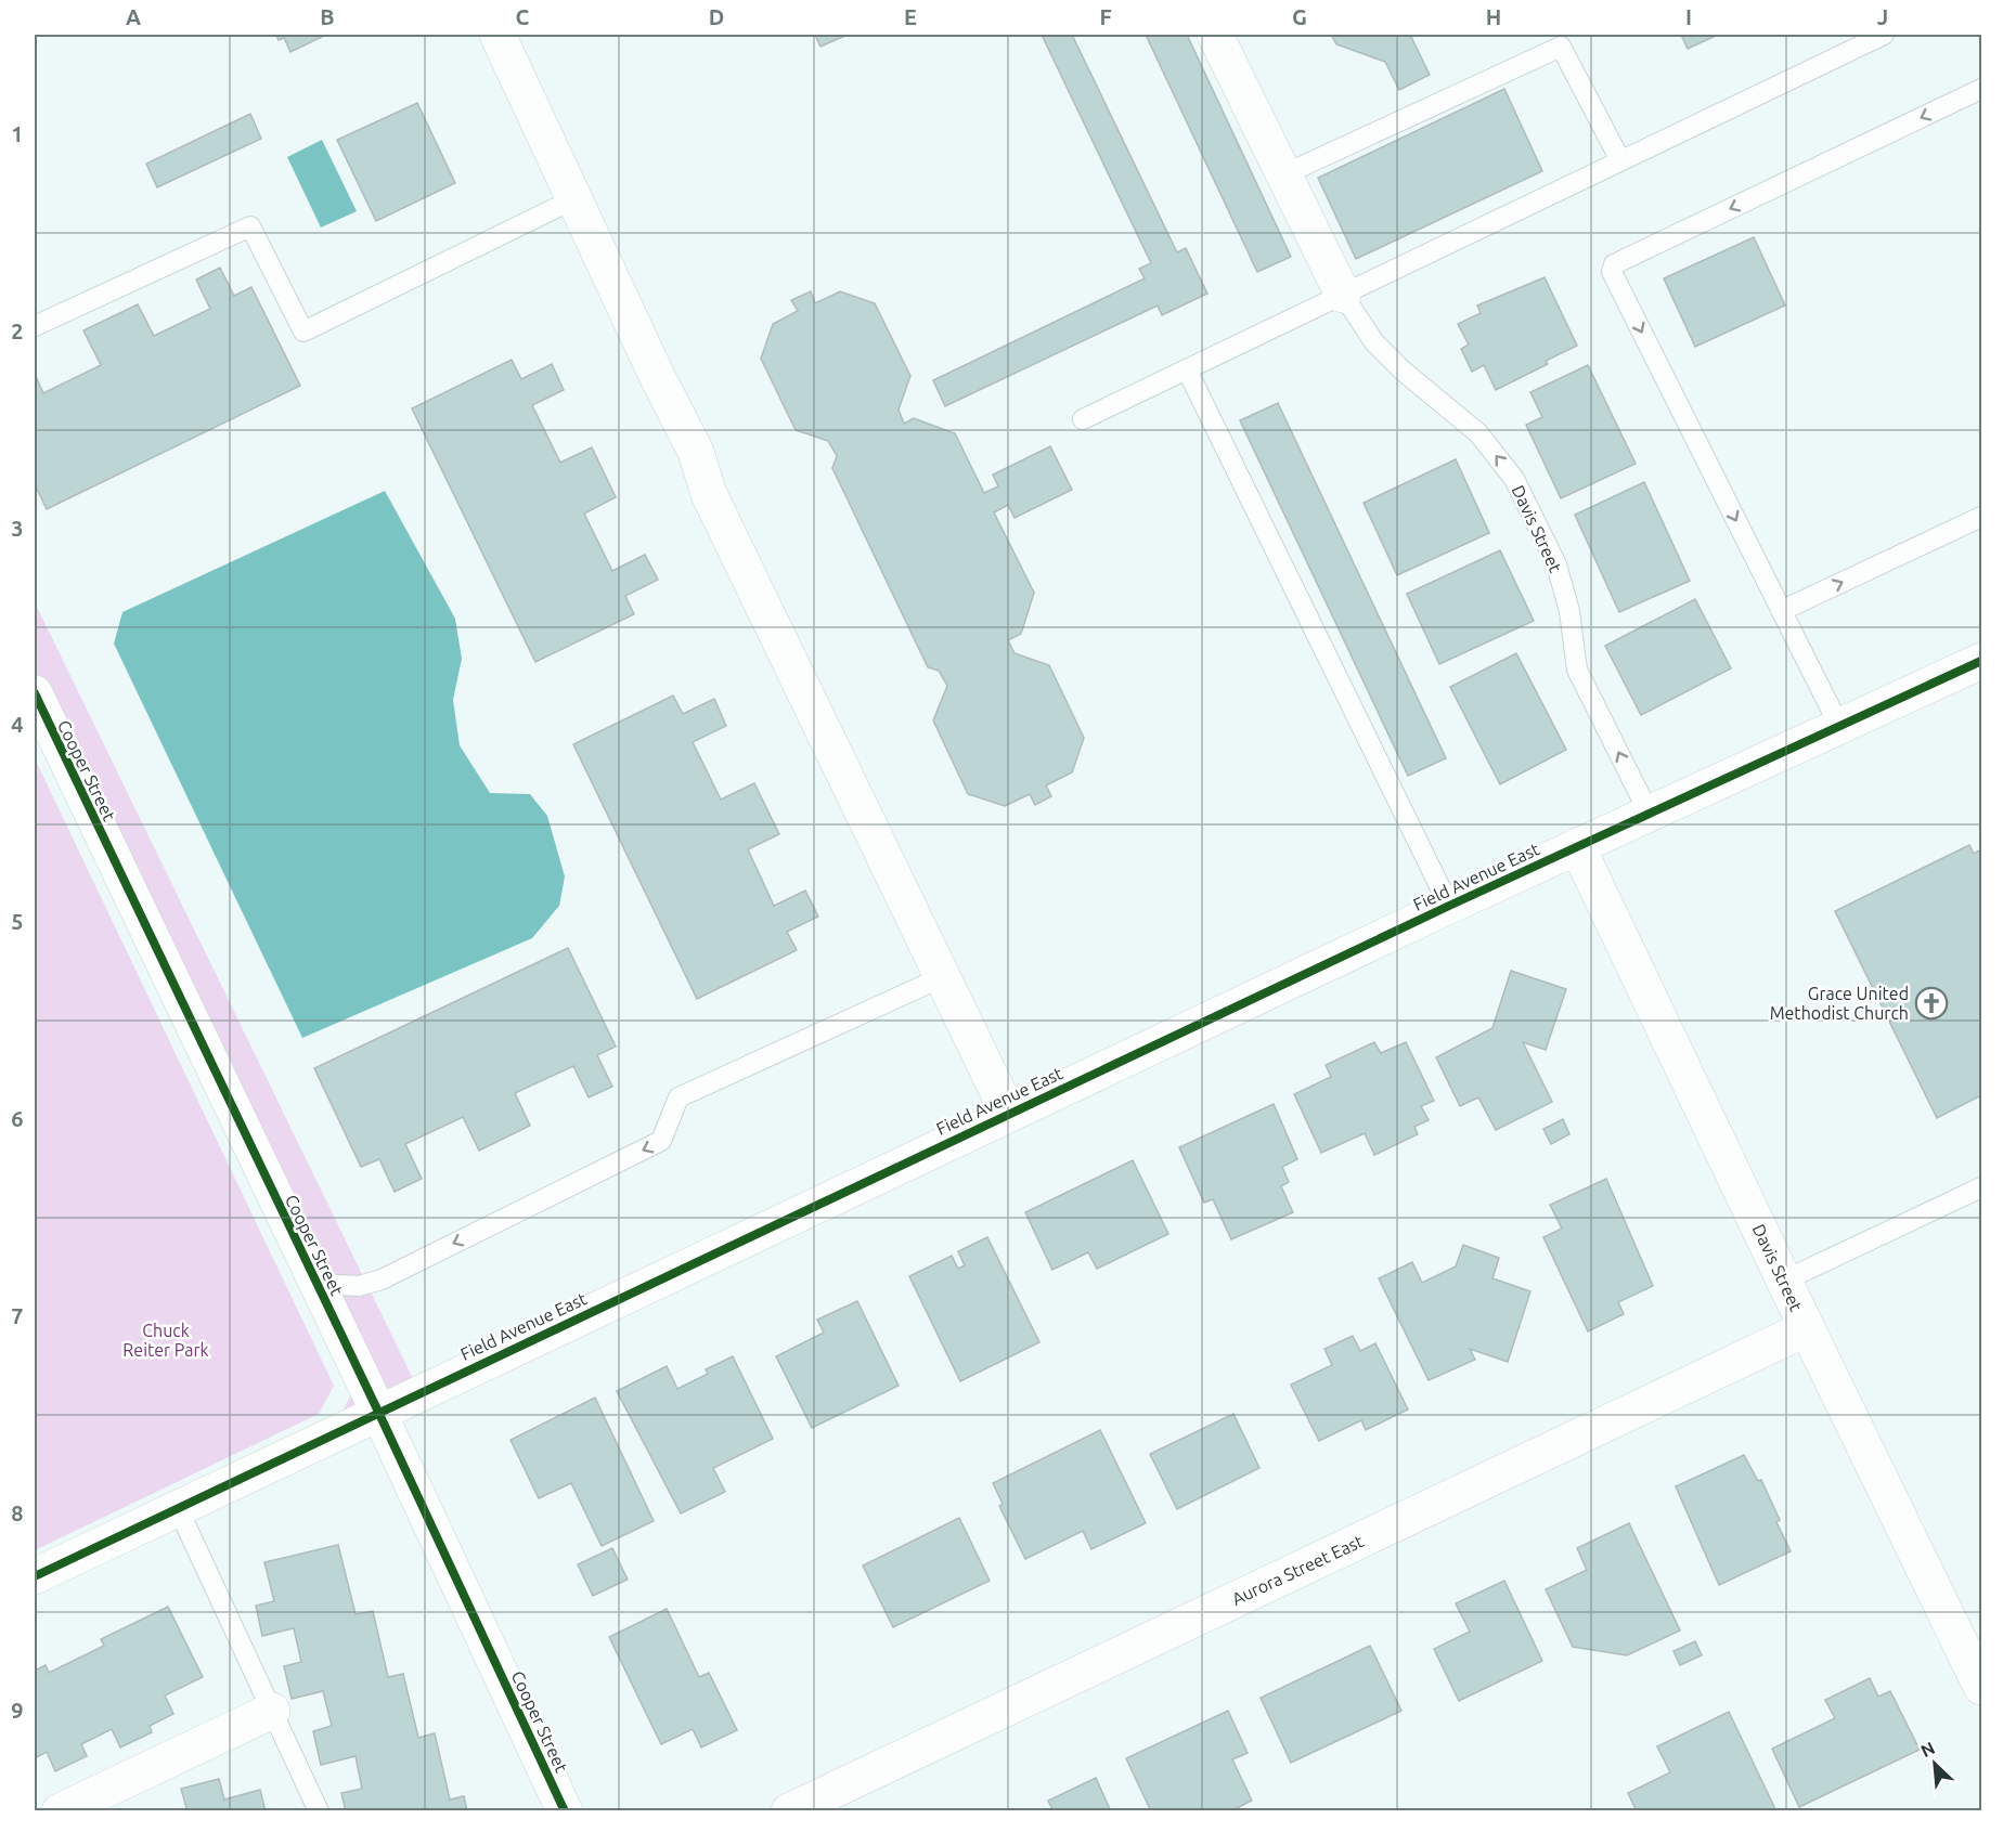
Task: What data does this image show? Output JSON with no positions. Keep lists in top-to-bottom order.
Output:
{
  "streets": {
    "street": [
      "Davis Street",
      "Cooper Street",
      "Field Avenue East",
      "Aurora Street East"
    ]
  },
  "crossings": [
    ["Davis Street", "Field Avenue East"],
    ["Davis Street", "Aurora Street East"],
    ["Cooper Street", "Field Avenue East"]
  ],
  "one_way": ["Davis Street"],
  "parks": ["Chuck Reiter Park"],
  "places": {
    "church": ["Grace United Methodist Church"]
  },
  "north": "top left",
  "grid": {
    "columns": [
      "A",
      "B",
      "C",
      "D",
      "E",
      "F",
      "G",
      "H",
      "I",
      "J"
    ],
    "rows": [
      "1",
      "2",
      "3",
      "4",
      "5",
      "6",
      "7",
      "8",
      "9"
    ]
  }
}
